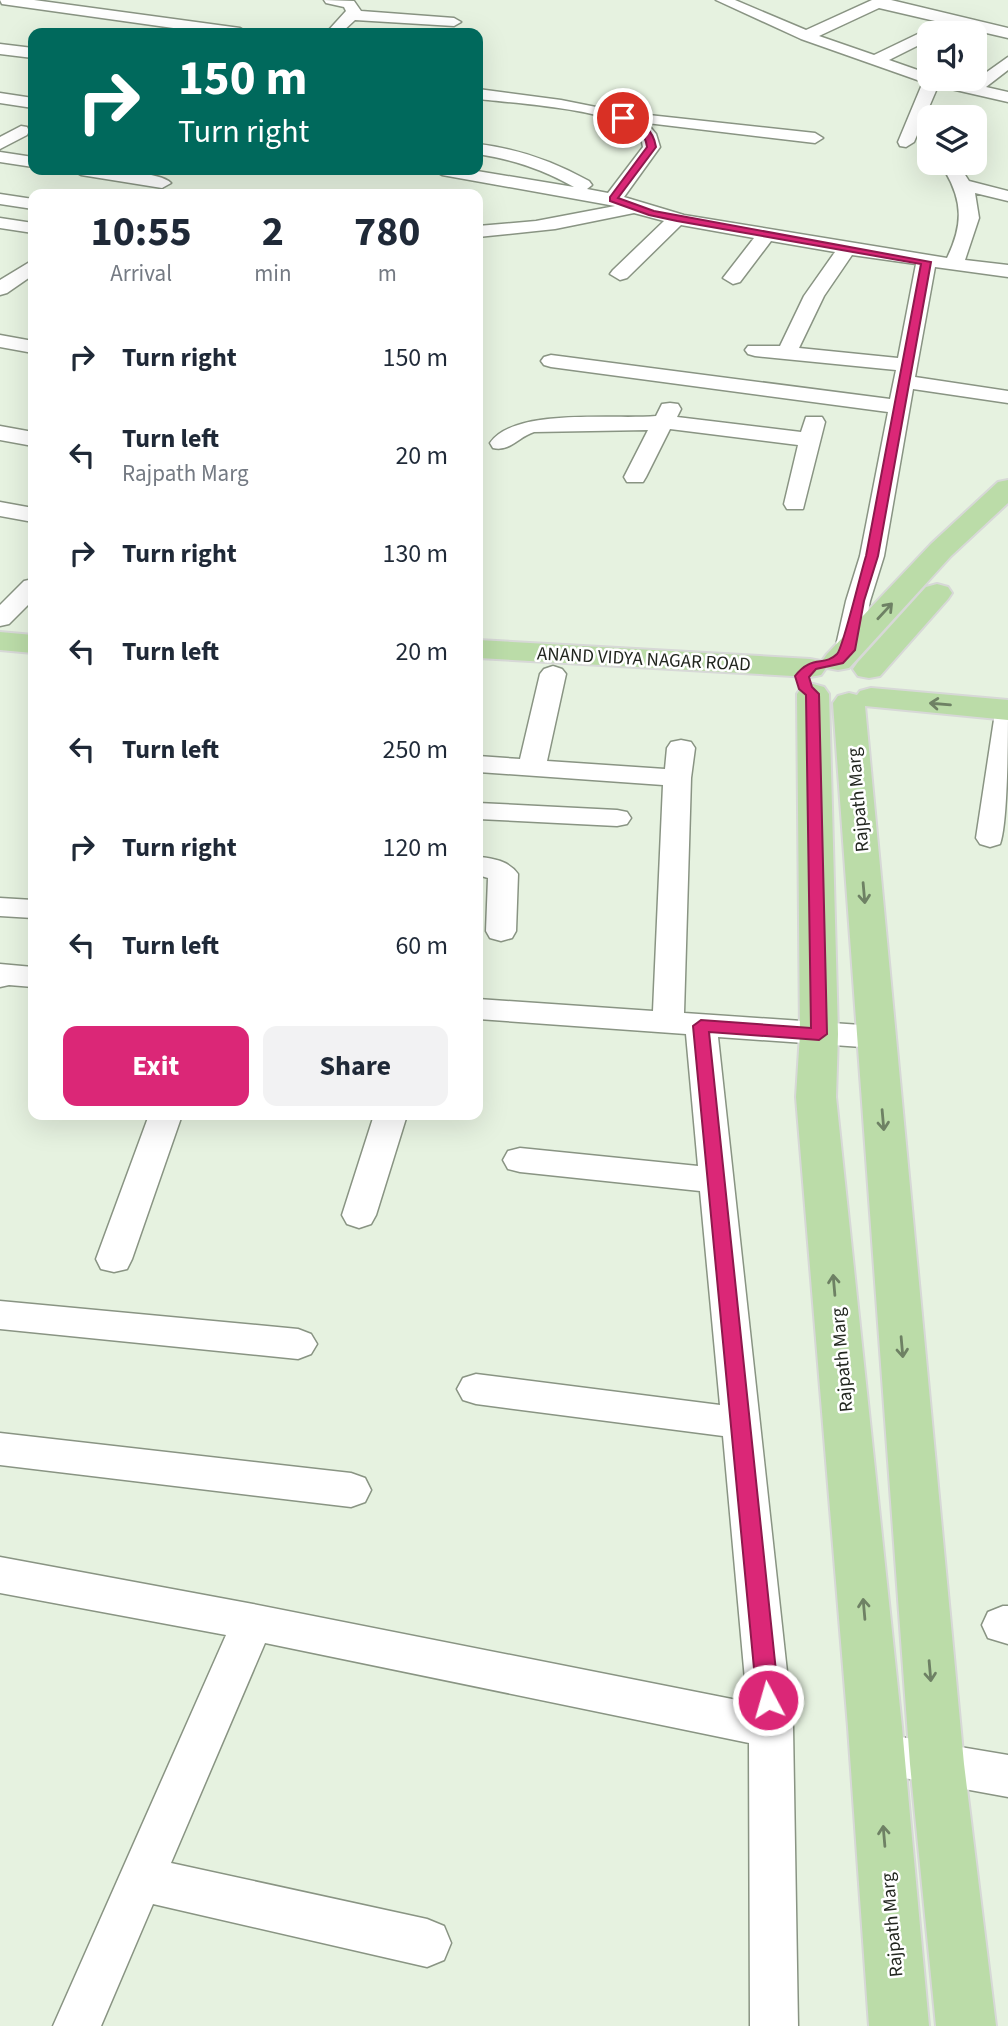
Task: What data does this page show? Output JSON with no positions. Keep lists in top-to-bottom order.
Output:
{
  "streets": {
    "main road": ["ANAND VIDYA NAGAR ROAD", "Rajpath Marg"]
  },
  "crossings": [
    ["ANAND VIDYA NAGAR ROAD", "Rajpath Marg"]
  ],
  "page": {
    "turn": ["150 m", "Turn right"],
    "eta": [
      "10:55",
      "Arrival",
      "2",
      "min",
      "780",
      "m"
    ],
    "list": [
      {
        "name": "Turn right",
        "value": "150 m"
      },
      {
        "name": "Turn left",
        "note": "Rajpath Marg",
        "value": "20 m"
      },
      {
        "name": "Turn right",
        "value": "130 m"
      },
      {
        "name": "Turn left",
        "value": "20 m"
      },
      {
        "name": "Turn left",
        "value": "250 m"
      },
      {
        "name": "Turn right",
        "value": "120 m"
      },
      {
        "name": "Turn left",
        "value": "60 m"
      }
    ],
    "buttons": ["Exit", "Share"]
  }
}
